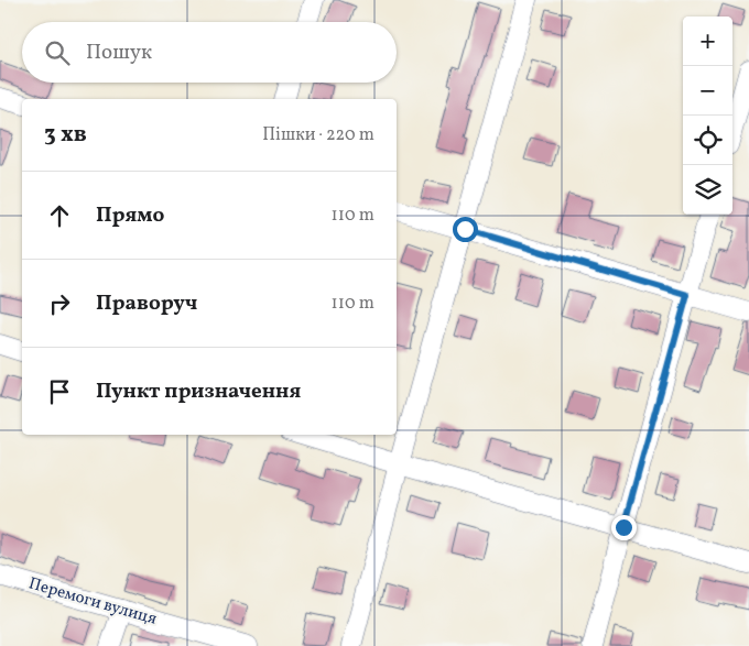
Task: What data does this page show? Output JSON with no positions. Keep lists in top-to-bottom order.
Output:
{
  "streets": {
    "street": ["Перемоги вулиця"]
  },
  "page": {
    "map_buttons": ["+", "−"],
    "search": "Пошук",
    "heading": ["3 хв", "Пішки · 220 m"],
    "list": [
      ["Прямо", "110 m"],
      ["Праворуч", "110 m"],
      "Пункт призначення"
    ]
  }
}
